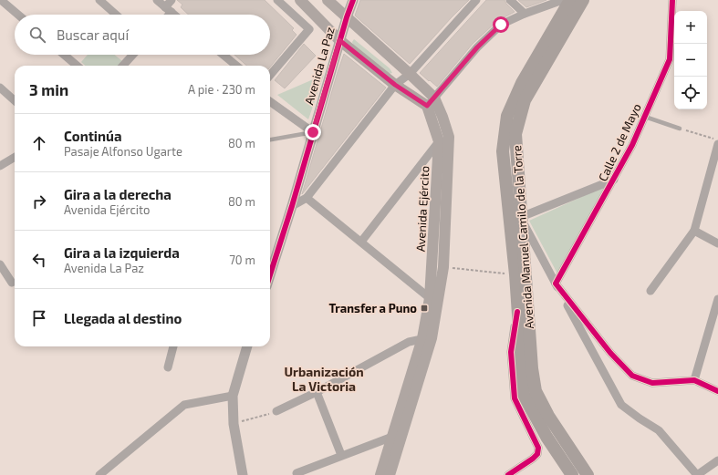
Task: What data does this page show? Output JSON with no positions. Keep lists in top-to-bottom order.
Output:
{
  "streets": {
    "main road": ["Avenida Ejército", "Avenida Manuel Camilo de la Torre"],
    "street": ["Avenida La Paz", "Calle 2 de Mayo"]
  },
  "crossings": [
    ["Avenida La Paz", "Avenida Ejército"]
  ],
  "districts": ["Urbanización La Victoria"],
  "places": {
    "transit": ["Transfer a Puno"]
  },
  "page": {
    "map_buttons": ["+", "−"],
    "search": "Buscar aquí",
    "heading": ["3 min", "A pie · 230 m"],
    "list": [
      ["Continúa", "Pasaje Alfonso Ugarte", "80 m"],
      ["Gira a la derecha", "Avenida Ejército", "80 m"],
      ["Gira a la izquierda", "Avenida La Paz", "70 m"],
      "Llegada al destino"
    ]
  }
}
